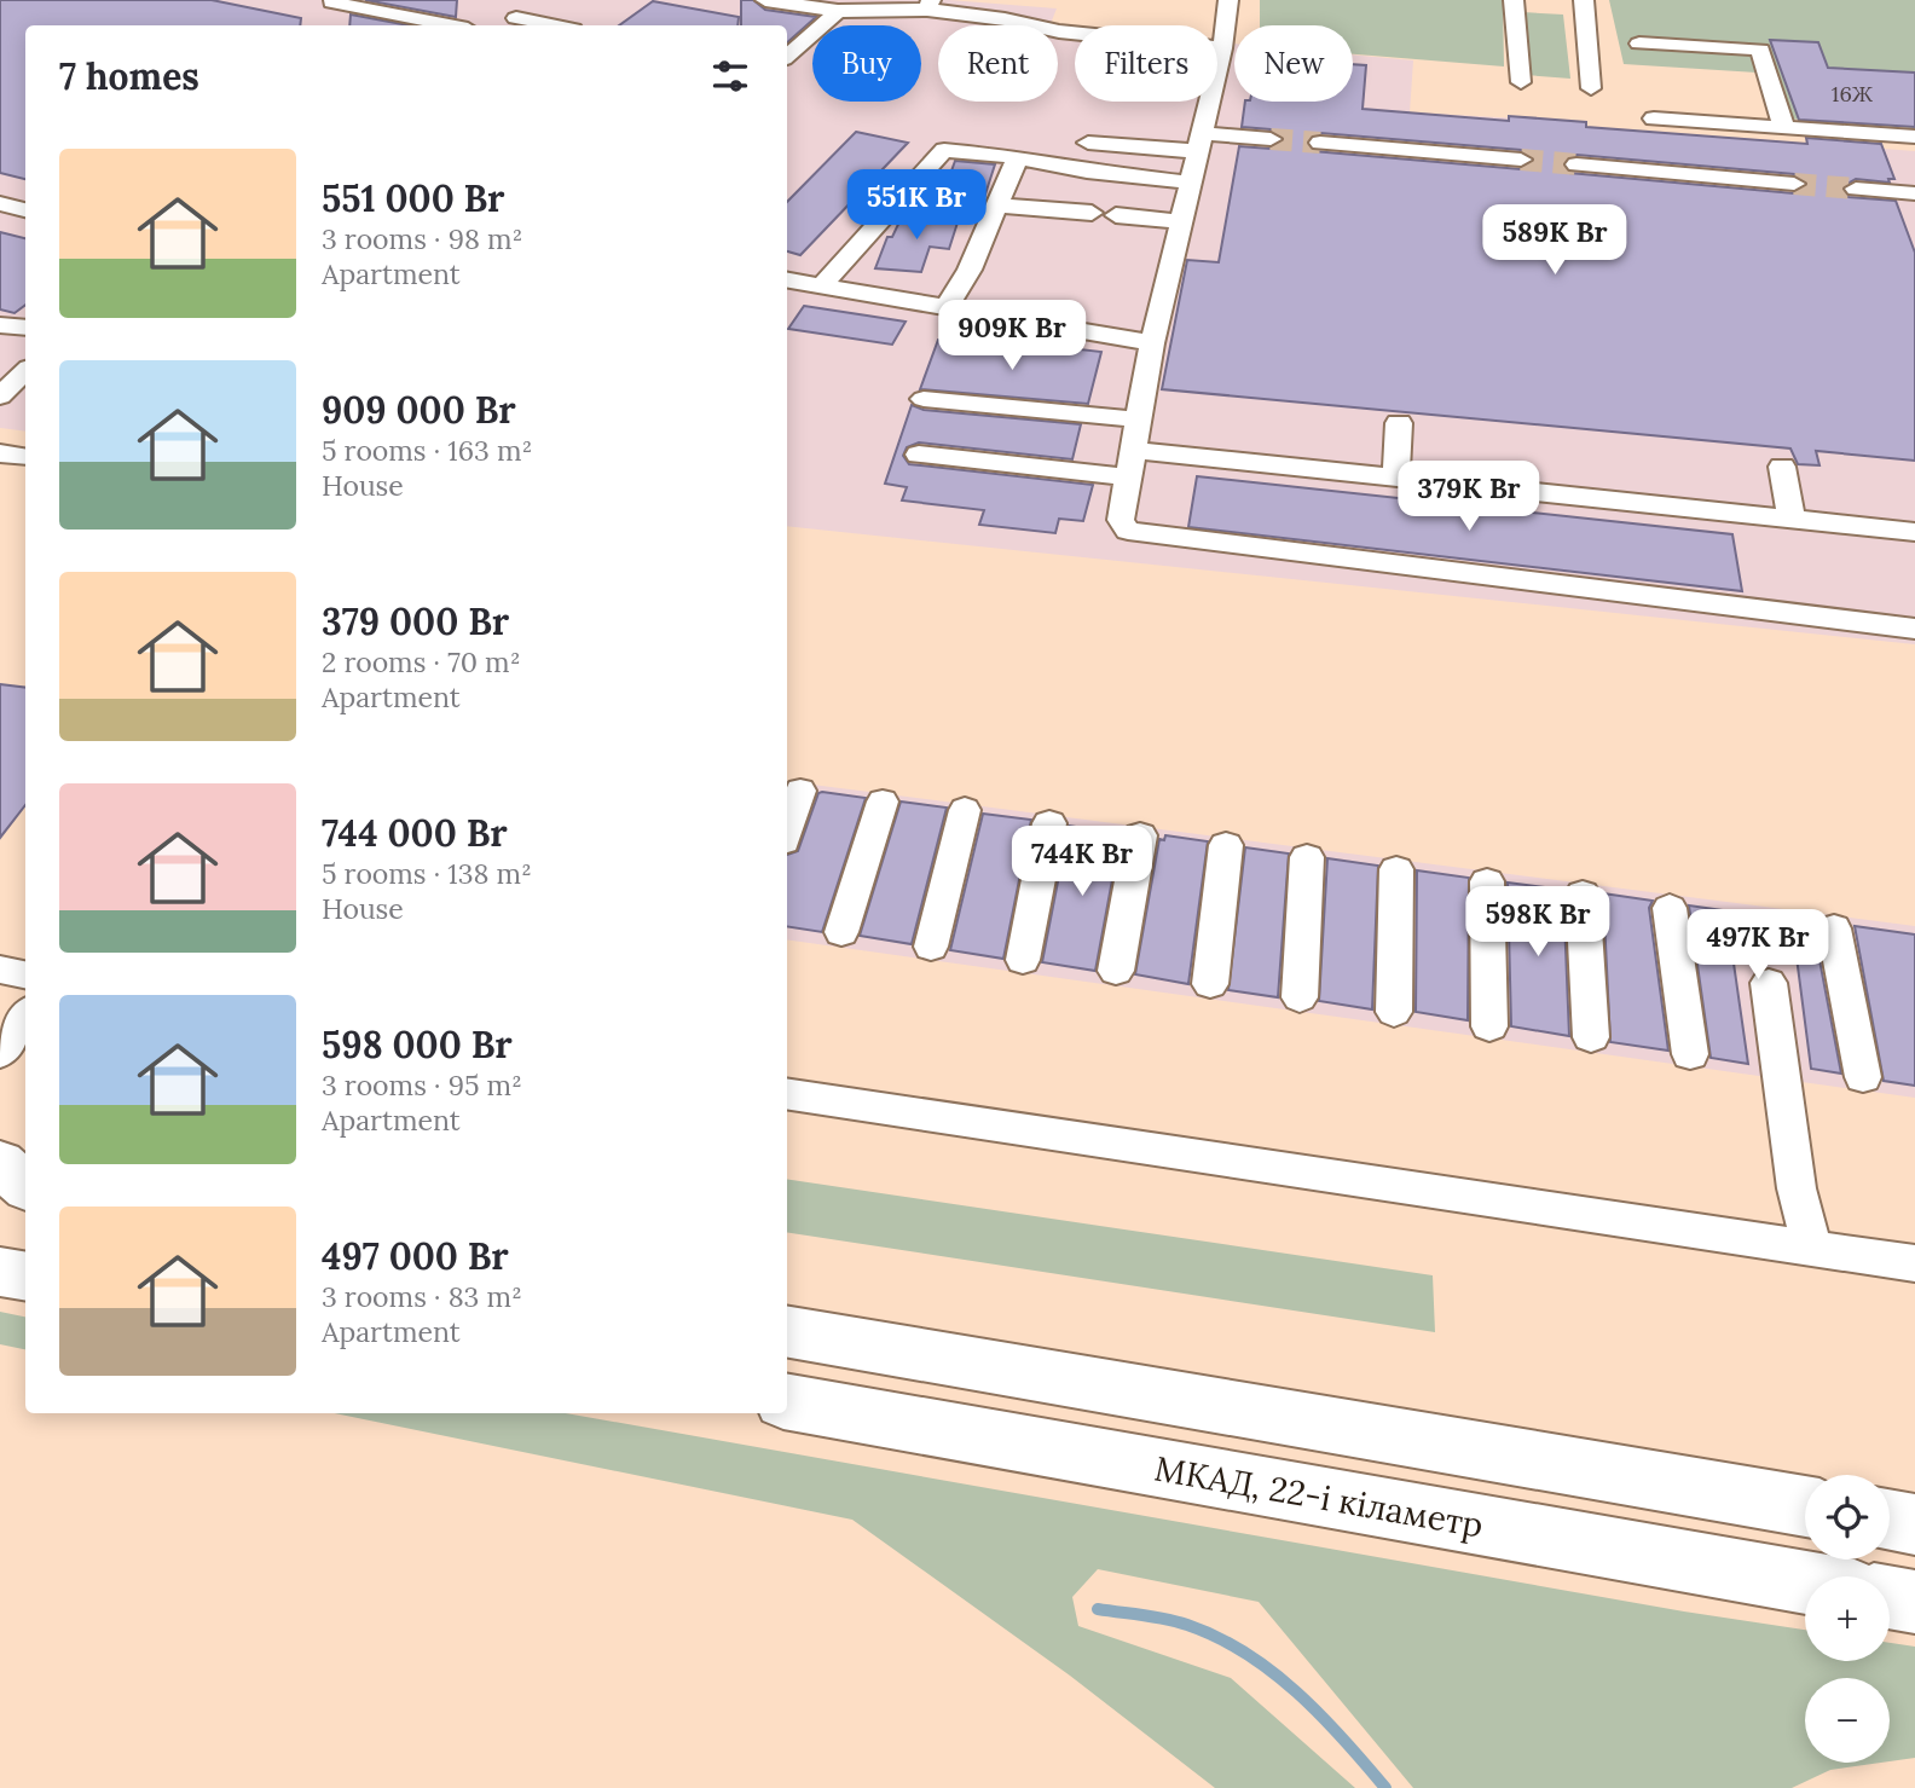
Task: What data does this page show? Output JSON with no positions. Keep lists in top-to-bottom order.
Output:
{
  "streets": {
    "highway": ["МКАД, 22-і кіламетр"]
  },
  "house_numbers": ["16Ж"],
  "page": {
    "chip": [
      "Buy",
      "Rent",
      "Filters",
      "New"
    ],
    "heading": "7 homes",
    "list": [
      {
        "name": "551 000 Br",
        "note": "3 rooms · 98 m² · Apartment"
      },
      {
        "name": "909 000 Br",
        "note": "5 rooms · 163 m² · House"
      },
      {
        "name": "379 000 Br",
        "note": "2 rooms · 70 m² · Apartment"
      },
      {
        "name": "744 000 Br",
        "note": "5 rooms · 138 m² · House"
      },
      {
        "name": "598 000 Br",
        "note": "3 rooms · 95 m² · Apartment"
      },
      {
        "name": "497 000 Br",
        "note": "3 rooms · 83 m² · Apartment"
      }
    ],
    "price": [
      "551K Br",
      "589K Br",
      "909K Br",
      "379K Br",
      "744K Br",
      "598K Br",
      "497K Br"
    ],
    "map_buttons": ["+", "−"]
  }
}
